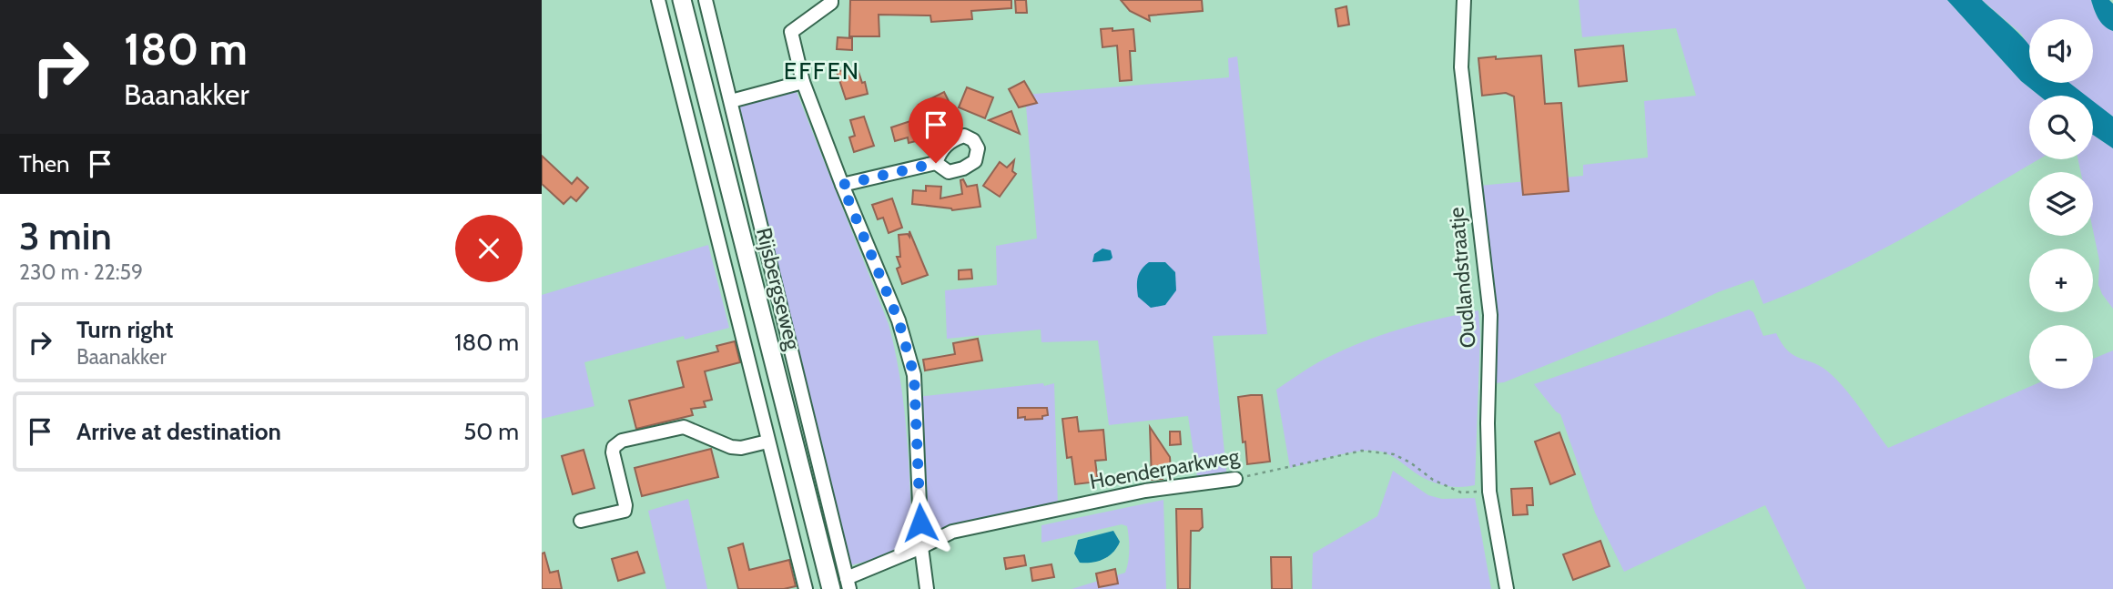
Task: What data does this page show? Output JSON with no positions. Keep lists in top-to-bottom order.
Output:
{
  "streets": {
    "main road": ["Rijsbergseweg"],
    "street": ["Oudlandstraatje", "Hoenderparkweg"]
  },
  "crossings": [
    ["Oudlandstraatje", "Hoenderparkweg"],
    ["Rijsbergseweg", "Hoenderparkweg"]
  ],
  "districts": ["EFFEN"],
  "page": {
    "turn": ["180 m", "Baanakker"],
    "map_buttons": ["+", "−"],
    "then": "Then",
    "heading": ["3 min", "230 m · 22:59"],
    "list": [
      {
        "name": "Turn right",
        "note": "Baanakker",
        "value": "180 m"
      },
      {
        "name": "Arrive at destination",
        "value": "50 m"
      }
    ]
  }
}
